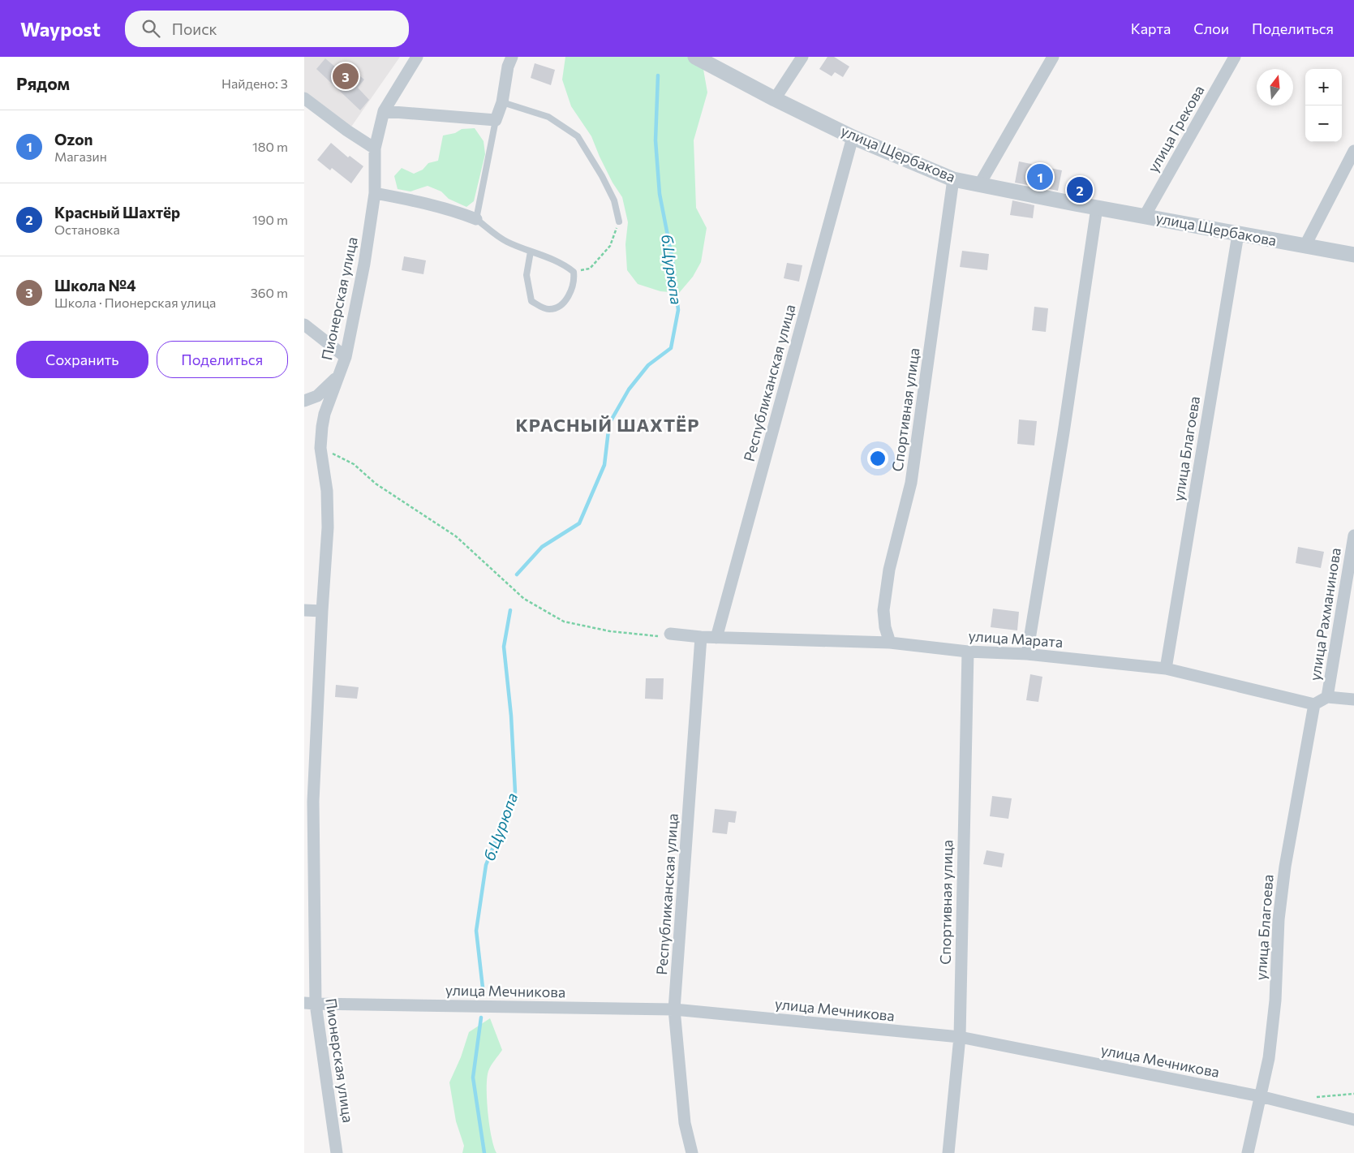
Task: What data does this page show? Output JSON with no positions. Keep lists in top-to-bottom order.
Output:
{
  "streets": {
    "street": [
      "улица Грекова",
      "улица Щербакова",
      "Пионерская улица",
      "Республиканская улица",
      "Спортивная улица",
      "улица Благоева",
      "улица Рахманинова",
      "улица Марата",
      "улица Мечникова"
    ]
  },
  "crossings": [
    ["улица Грекова", "улица Щербакова"],
    ["улица Щербакова", "Республиканская улица"],
    ["улица Щербакова", "Спортивная улица"],
    ["улица Щербакова", "улица Благоева"],
    ["Пионерская улица", "улица Мечникова"],
    ["Республиканская улица", "улица Марата"],
    ["Республиканская улица", "улица Мечникова"],
    ["Спортивная улица", "улица Марата"],
    ["Спортивная улица", "улица Мечникова"],
    ["улица Благоева", "улица Марата"],
    ["улица Благоева", "улица Мечникова"]
  ],
  "districts": ["КРАСНЫЙ ШАХТЁР"],
  "water": ["б.Цурюпа"],
  "north": "top",
  "page": {
    "header": "Waypost",
    "search": "Поиск",
    "nav": ["Карта", "Слои", "Поделиться"],
    "heading": ["Рядом", "Найдено: 3"],
    "pins": ["3", "1", "2"],
    "map_buttons": ["+", "−"],
    "list": [
      {
        "mark": "1",
        "name": "Ozon",
        "note": "Магазин",
        "value": "180 m"
      },
      {
        "mark": "2",
        "name": "Красный Шахтёр",
        "note": "Остановка",
        "value": "190 m"
      },
      {
        "mark": "3",
        "name": "Школа №4",
        "note": "Школа · Пионерская улица",
        "value": "360 m"
      }
    ],
    "buttons": ["Сохранить", "Поделиться"]
  }
}
